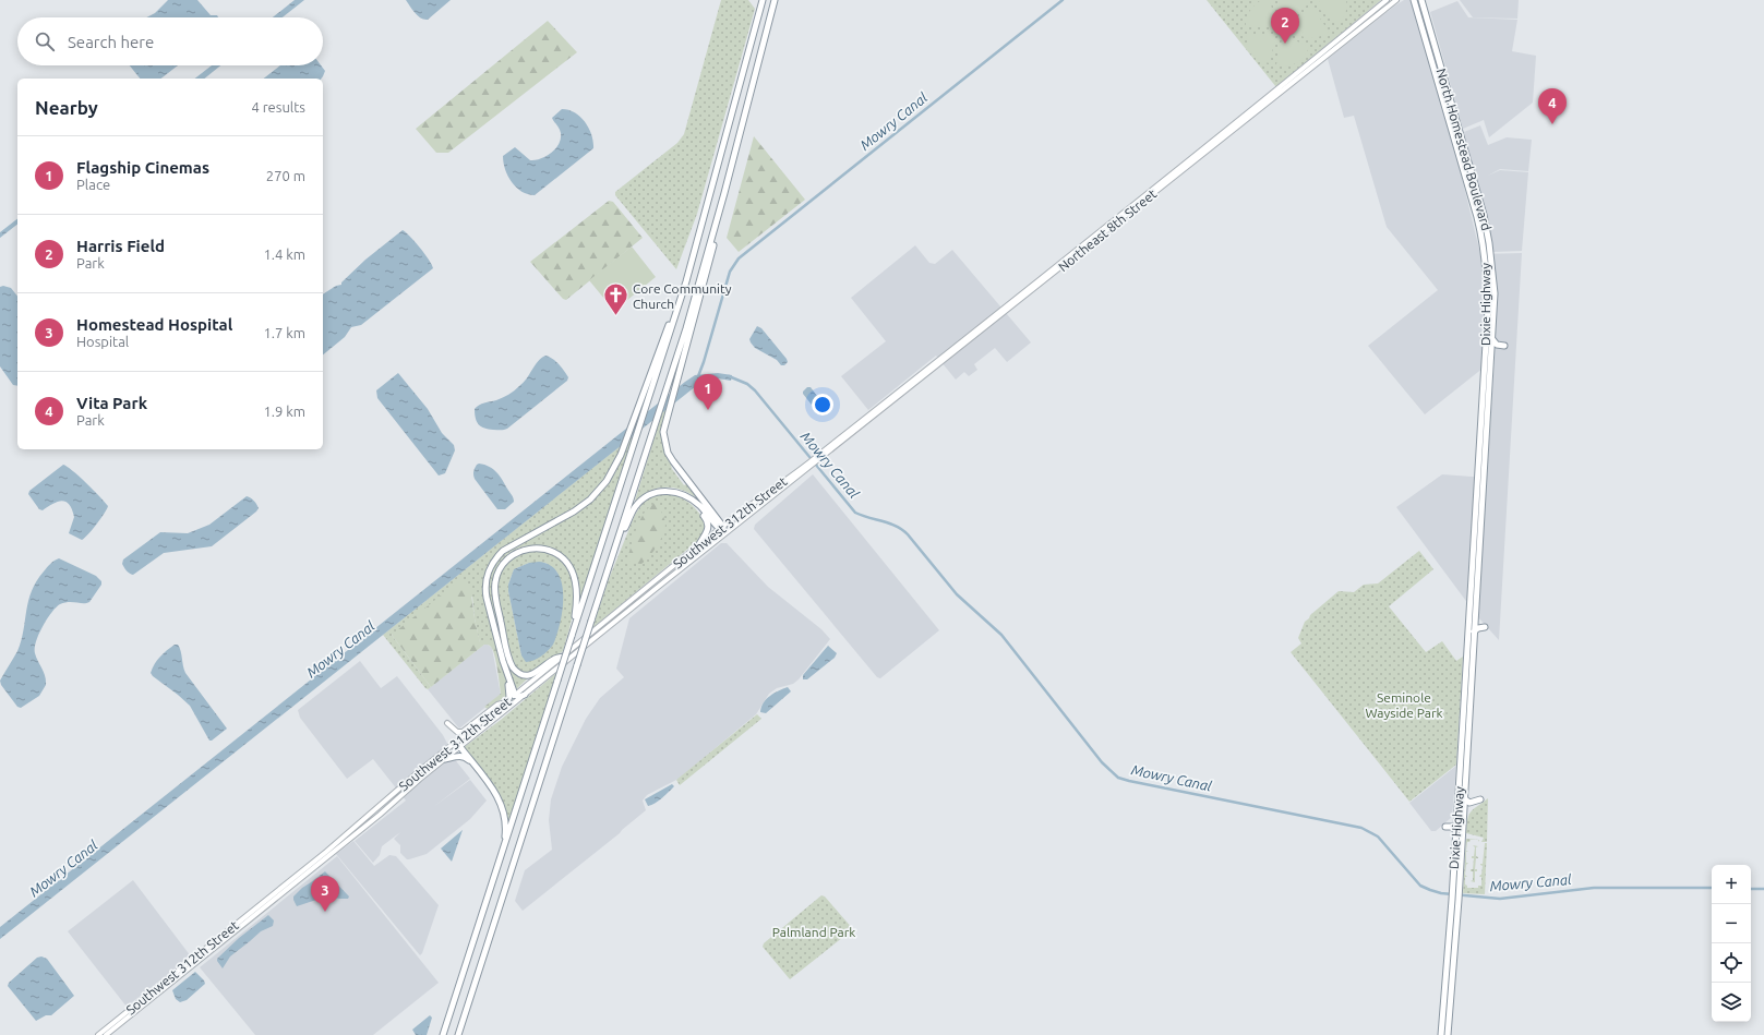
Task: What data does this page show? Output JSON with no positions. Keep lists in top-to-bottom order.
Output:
{
  "streets": {
    "highway": ["North Homestead Boulevard", "Dixie Highway"],
    "main road": ["Northeast 8th Street", "Southwest 312th Street"]
  },
  "crossings": [
    ["North Homestead Boulevard", "Dixie Highway"],
    ["Northeast 8th Street", "Southwest 312th Street"]
  ],
  "water": ["Mowry Canal"],
  "parks": ["Seminole Wayside Park", "Palmland Park"],
  "places": {
    "church": ["Core Community Church"]
  },
  "page": {
    "pins": [
      "2",
      "4",
      "1",
      "3"
    ],
    "search": "Search here",
    "heading": ["Nearby", "4 results"],
    "list": [
      {
        "mark": "1",
        "name": "Flagship Cinemas",
        "note": "Place",
        "value": "270 m"
      },
      {
        "mark": "2",
        "name": "Harris Field",
        "note": "Park",
        "value": "1.4 km"
      },
      {
        "mark": "3",
        "name": "Homestead Hospital",
        "note": "Hospital",
        "value": "1.7 km"
      },
      {
        "mark": "4",
        "name": "Vita Park",
        "note": "Park",
        "value": "1.9 km"
      }
    ],
    "map_buttons": ["+", "−"]
  }
}
